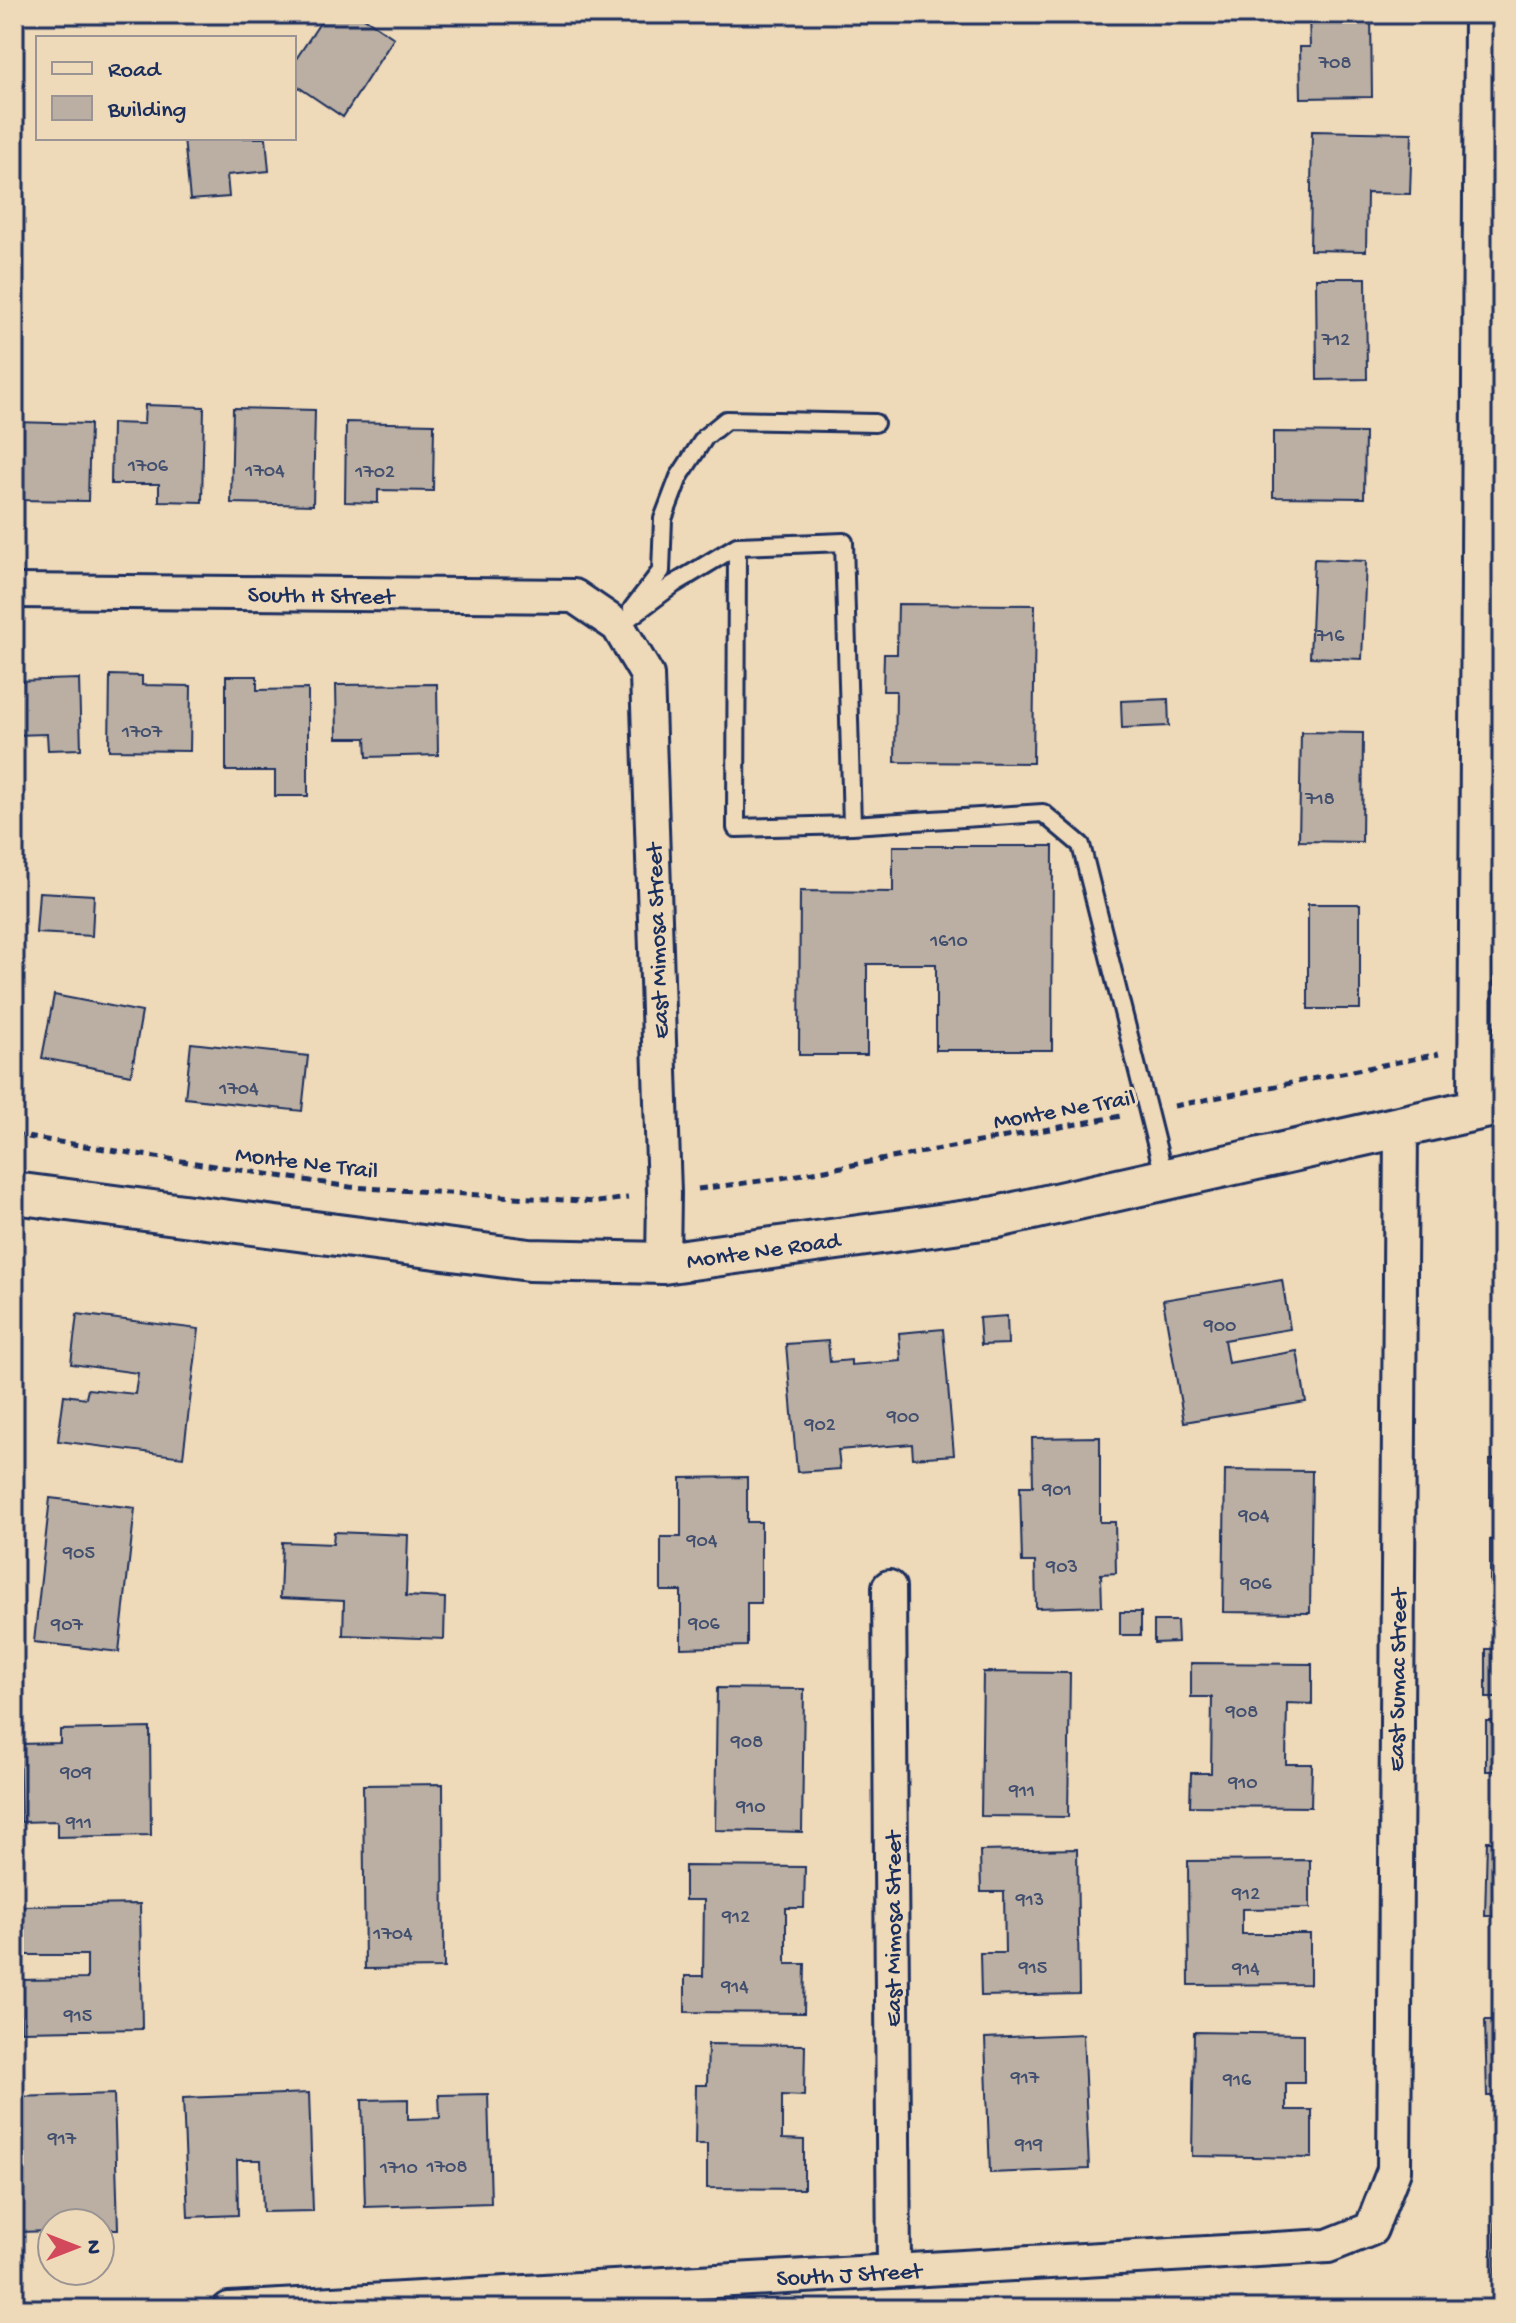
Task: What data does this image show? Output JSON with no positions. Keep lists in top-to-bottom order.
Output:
{
  "streets": {
    "street": [
      "South H Street",
      "East Mimosa Street",
      "Monte Ne Road",
      "East Sumac Street",
      "South J Street"
    ],
    "path": ["Monte Ne Trail"]
  },
  "crossings": [
    ["South H Street", "East Mimosa Street"],
    ["East Mimosa Street", "Monte Ne Road"],
    ["East Mimosa Street", "South J Street"],
    ["Monte Ne Road", "East Sumac Street"],
    ["East Sumac Street", "South J Street"]
  ],
  "house_numbers": [
    "708",
    "712",
    "1706",
    "1704",
    "1702",
    "716",
    "1707",
    "718",
    "1610",
    "1704",
    "900",
    "900",
    "902",
    "901",
    "904",
    "904",
    "905",
    "903",
    "906",
    "906",
    "907",
    "908",
    "908",
    "909",
    "910",
    "911",
    "910",
    "911",
    "912",
    "913",
    "912",
    "1704",
    "915",
    "914",
    "914",
    "915",
    "917",
    "916",
    "917",
    "919",
    "1708",
    "1710"
  ],
  "legend": ["Road", "Building"],
  "north": "right"
}
